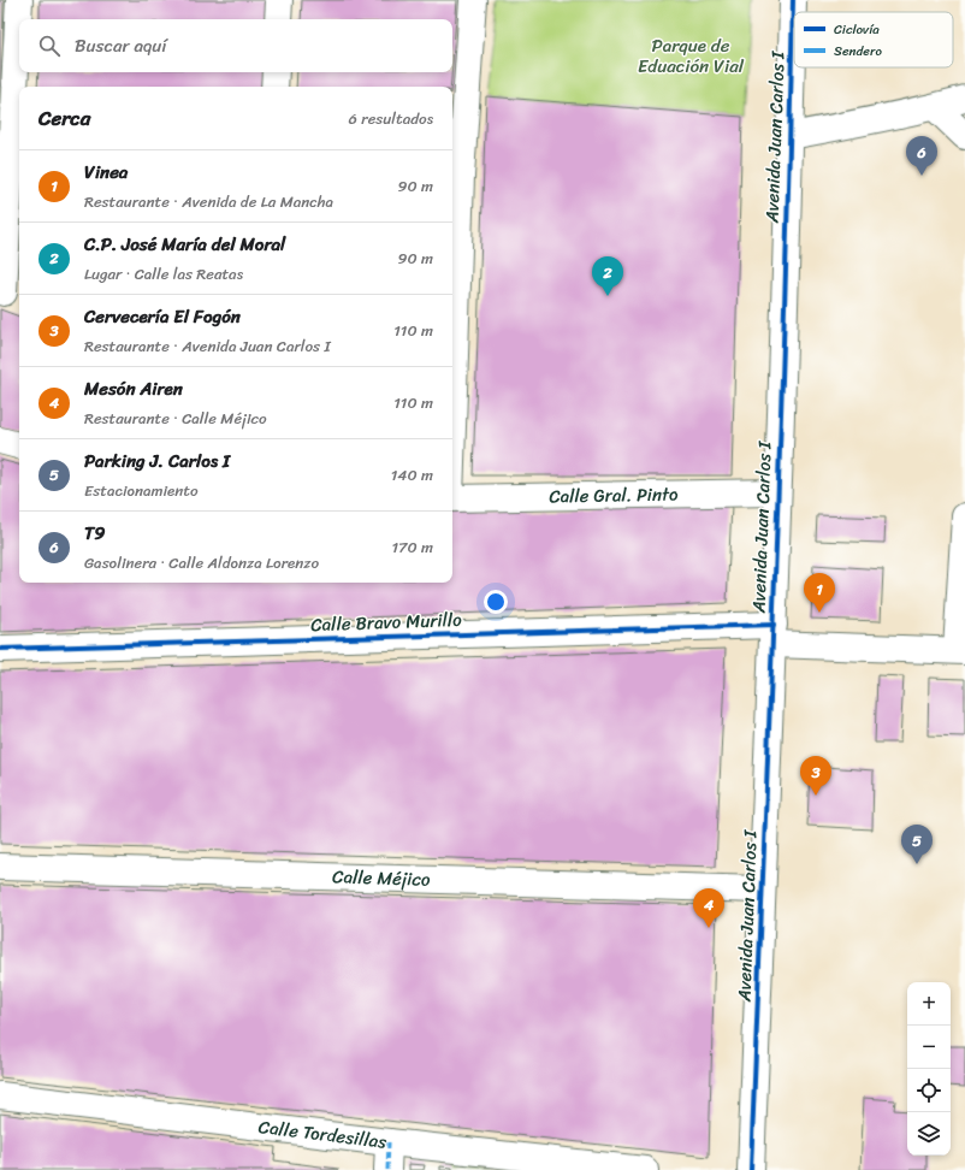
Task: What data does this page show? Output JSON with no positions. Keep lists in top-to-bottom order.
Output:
{
  "streets": {
    "street": [
      "Avenida Juan Carlos I",
      "Calle Gral. Pinto",
      "Calle Bravo Murillo",
      "Calle Méjico",
      "Calle Tordesillas"
    ]
  },
  "crossings": [
    ["Avenida Juan Carlos I", "Calle Gral. Pinto"],
    ["Avenida Juan Carlos I", "Calle Bravo Murillo"],
    ["Avenida Juan Carlos I", "Calle Méjico"]
  ],
  "parks": ["Parque de Eduación Vial"],
  "legend": ["Ciclovía", "Sendero"],
  "page": {
    "search": "Buscar aquí",
    "heading": ["Cerca", "6 resultados"],
    "pins": [
      "6",
      "2",
      "1",
      "3",
      "5",
      "4"
    ],
    "list": [
      {
        "mark": "1",
        "name": "Vinea",
        "note": "Restaurante · Avenida de La Mancha",
        "value": "90 m"
      },
      {
        "mark": "2",
        "name": "C.P. José María del Moral",
        "note": "Lugar · Calle las Reatas",
        "value": "90 m"
      },
      {
        "mark": "3",
        "name": "Cervecería El Fogón",
        "note": "Restaurante · Avenida Juan Carlos I",
        "value": "110 m"
      },
      {
        "mark": "4",
        "name": "Mesón Airen",
        "note": "Restaurante · Calle Méjico",
        "value": "110 m"
      },
      {
        "mark": "5",
        "name": "Parking J. Carlos I",
        "note": "Estacionamiento",
        "value": "140 m"
      },
      {
        "mark": "6",
        "name": "T9",
        "note": "Gasolinera · Calle Aldonza Lorenzo",
        "value": "170 m"
      }
    ],
    "map_buttons": ["+", "−"]
  }
}
